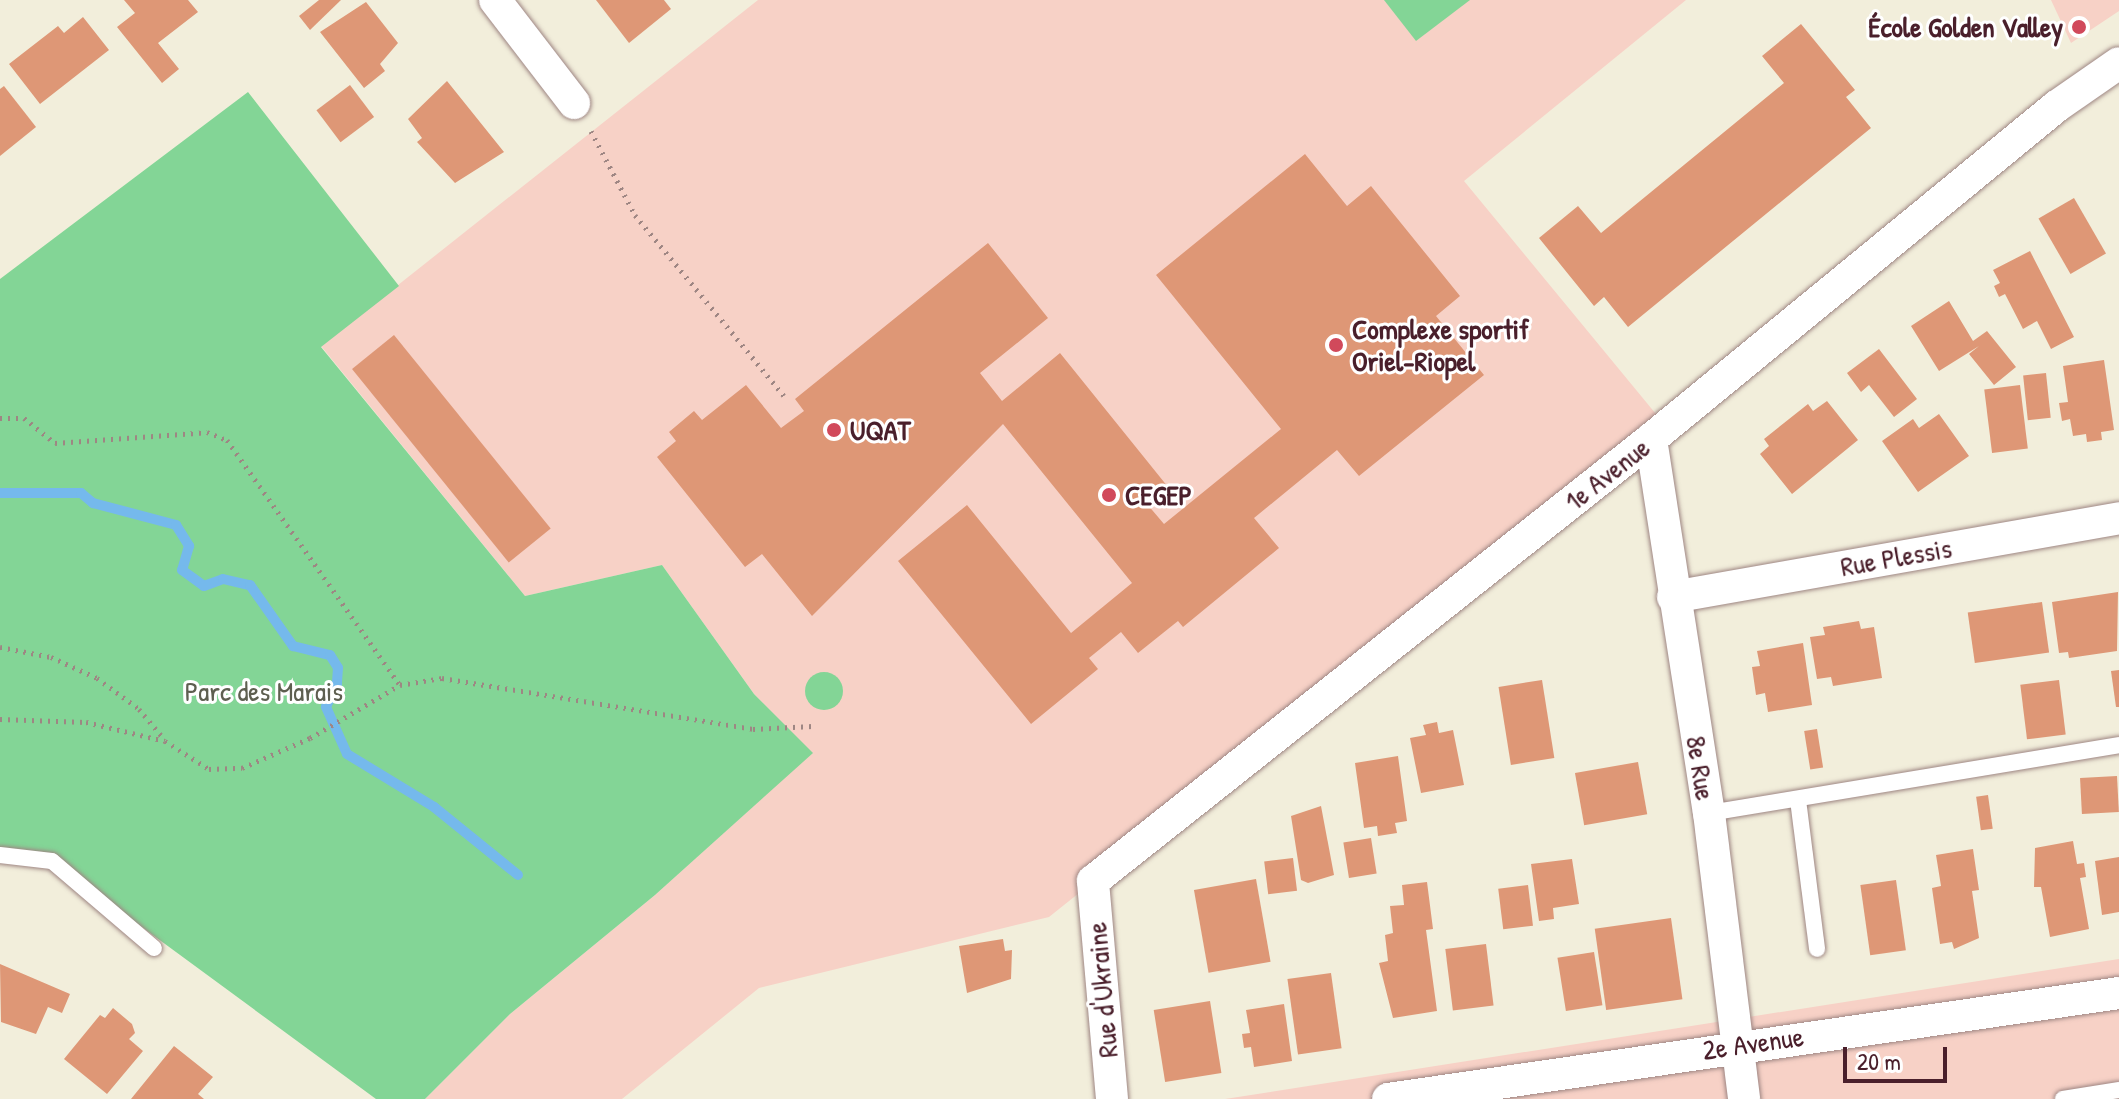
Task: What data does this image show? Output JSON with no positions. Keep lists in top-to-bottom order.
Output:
{
  "streets": {
    "street": [
      "1e Avenue",
      "Rue Plessis",
      "8e Rue",
      "Rue d'Ukraine",
      "2e Avenue"
    ]
  },
  "crossings": [
    ["1e Avenue", "8e Rue"],
    ["1e Avenue", "Rue d'Ukraine"],
    ["Rue Plessis", "8e Rue"],
    ["8e Rue", "2e Avenue"]
  ],
  "parks": ["Parc des Marais"],
  "places": [
    "École Golden Valley",
    "Complexe sportif Oriel-Riopel",
    "UQAT",
    "CEGEP"
  ],
  "scale_bar": "20 m"
}
